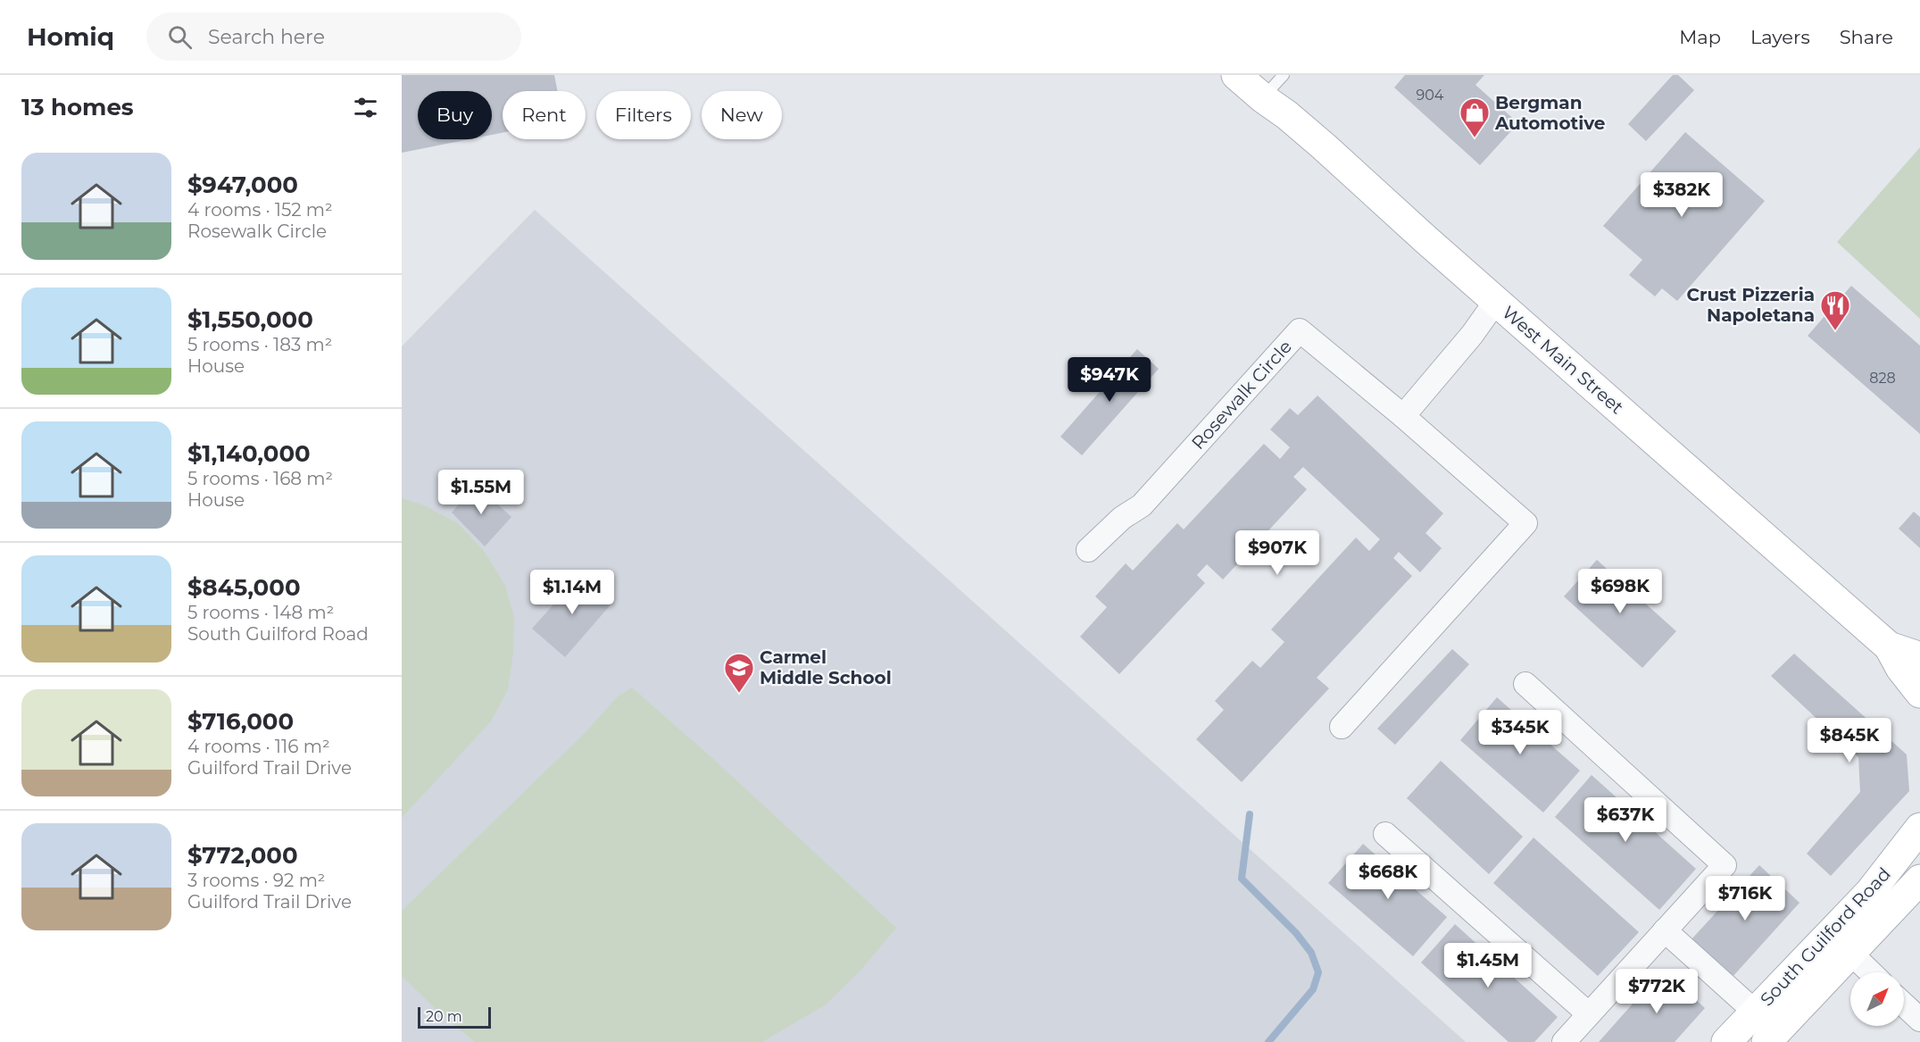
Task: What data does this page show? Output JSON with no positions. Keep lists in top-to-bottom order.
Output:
{
  "streets": {
    "main road": ["West Main Street", "South Guilford Road"],
    "street": ["Rosewalk Circle"]
  },
  "places": {
    "shop": ["Bergman Automotive"],
    "restaurant": ["Crust Pizzeria Napoletana"],
    "school or university": ["Carmel Middle School"]
  },
  "house_numbers": ["904", "828"],
  "scale_bar": "20 m",
  "north": "top right",
  "page": {
    "header": "Homiq",
    "search": "Search here",
    "nav": ["Map", "Layers", "Share"],
    "heading": "13 homes",
    "chip": [
      "Buy",
      "Rent",
      "Filters",
      "New"
    ],
    "list": [
      {
        "name": "$947,000",
        "note": "4 rooms · 152 m² · Rosewalk Circle"
      },
      {
        "name": "$1,550,000",
        "note": "5 rooms · 183 m² · House"
      },
      {
        "name": "$1,140,000",
        "note": "5 rooms · 168 m² · House"
      },
      {
        "name": "$845,000",
        "note": "5 rooms · 148 m² · South Guilford Road"
      },
      {
        "name": "$716,000",
        "note": "4 rooms · 116 m² · Guilford Trail Drive"
      },
      {
        "name": "$772,000",
        "note": "3 rooms · 92 m² · Guilford Trail Drive"
      }
    ],
    "price": [
      "$382K",
      "$947K",
      "$1.55M",
      "$907K",
      "$698K",
      "$1.14M",
      "$345K",
      "$845K",
      "$637K",
      "$668K",
      "$716K",
      "$1.45M",
      "$772K"
    ],
    "scale": "20 m"
  }
}
